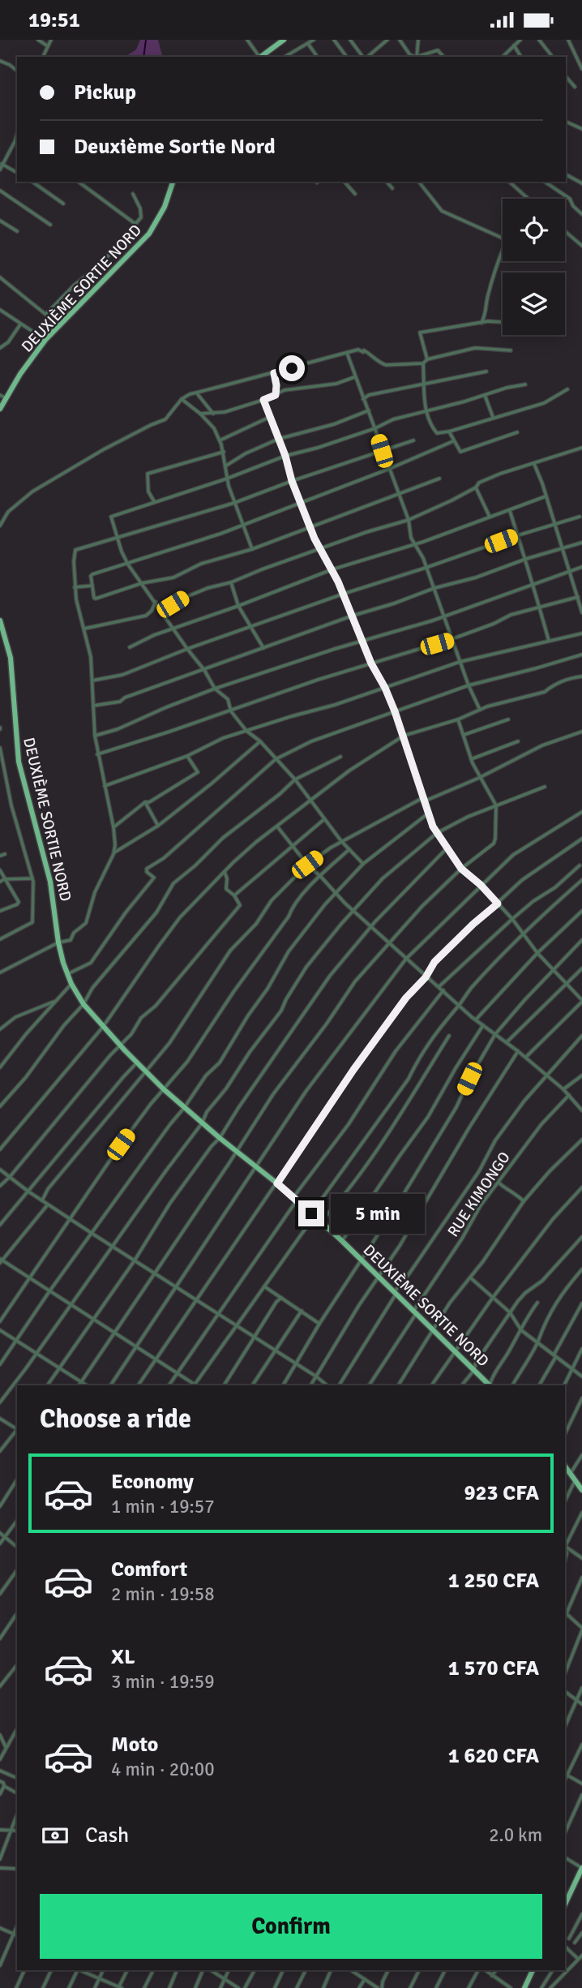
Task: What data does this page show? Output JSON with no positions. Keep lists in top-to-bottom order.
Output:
{
  "streets": {
    "main road": ["DEUXIÈME SORTIE NORD"],
    "street": ["RUE KIMONGO"]
  },
  "crossings": [
    ["DEUXIÈME SORTIE NORD", "RUE KIMONGO"]
  ],
  "page": {
    "status": "19:51",
    "banner": ["Pickup", "Deuxième Sortie Nord"],
    "bubble": "5 min",
    "heading": "Choose a ride",
    "list": [
      {
        "name": "Economy",
        "note": "1 min · 19:57",
        "value": "923 CFA"
      },
      {
        "name": "Comfort",
        "note": "2 min · 19:58",
        "value": "1 250 CFA"
      },
      {
        "name": "XL",
        "note": "3 min · 19:59",
        "value": "1 570 CFA"
      },
      {
        "name": "Moto",
        "note": "4 min · 20:00",
        "value": "1 620 CFA"
      }
    ],
    "pay": ["Cash", "2.0 km"],
    "buttons": "Confirm"
  }
}
